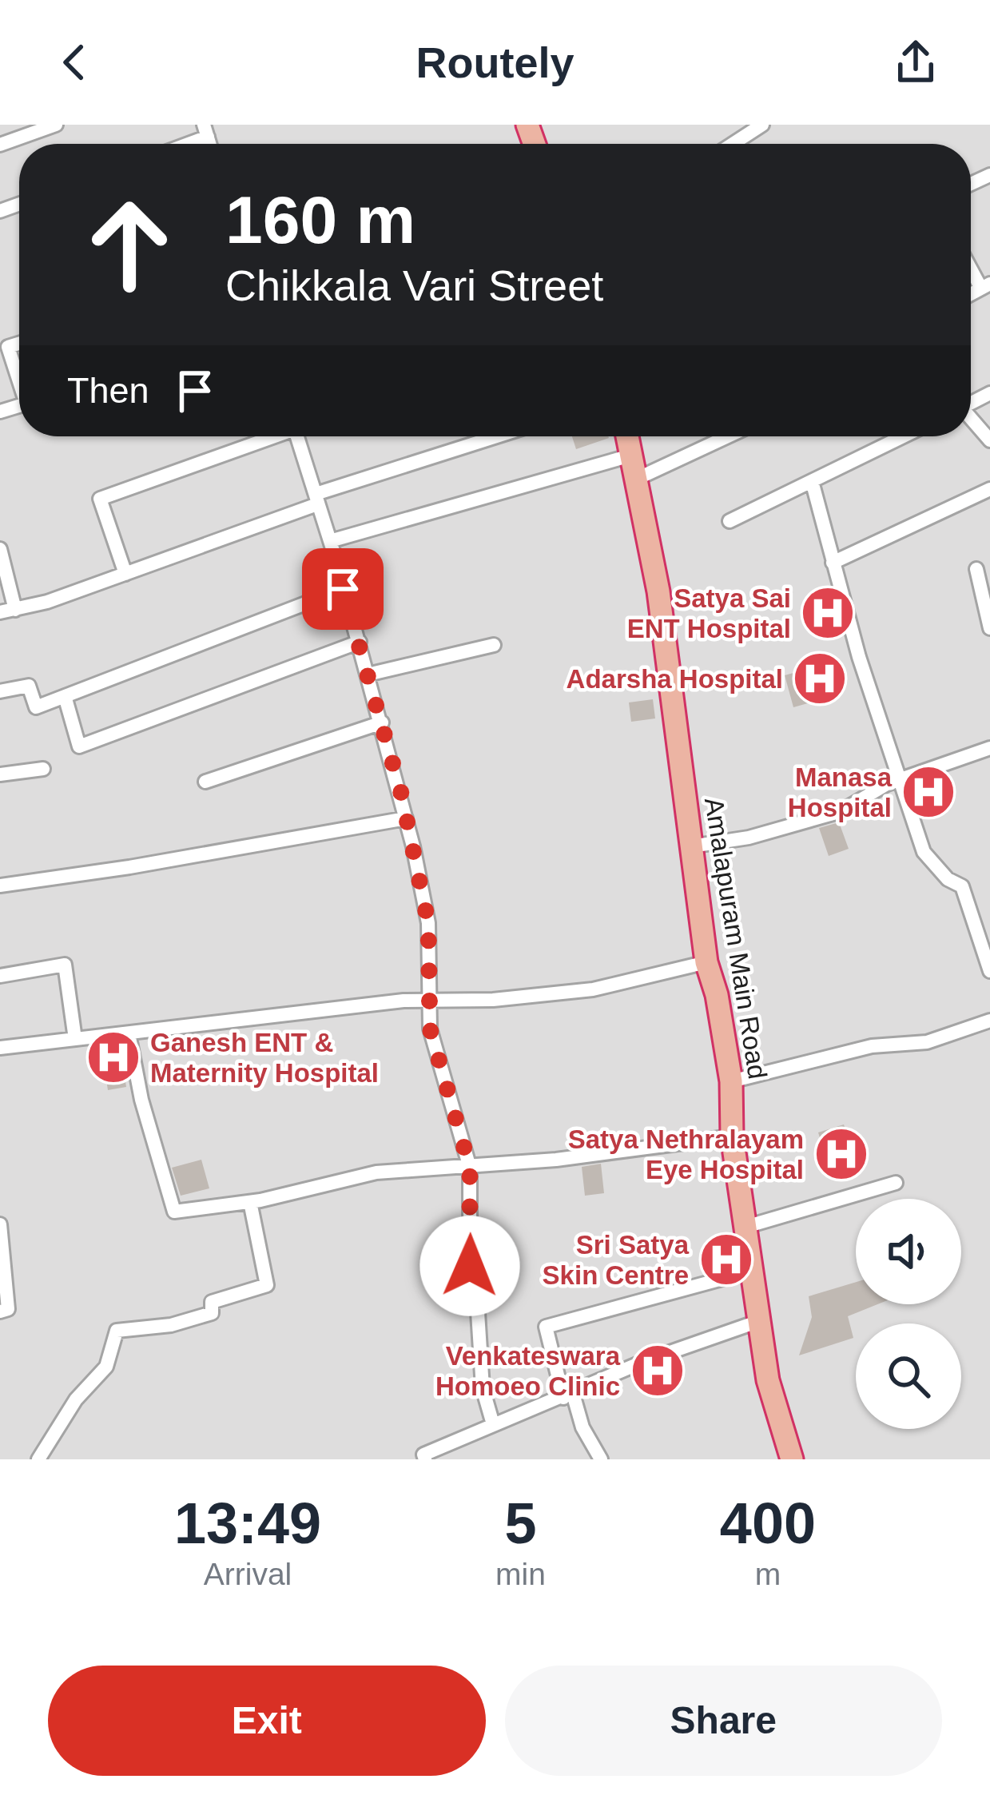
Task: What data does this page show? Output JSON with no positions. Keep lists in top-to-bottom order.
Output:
{
  "streets": {
    "highway": ["Amalapuram Main Road"]
  },
  "places": {
    "hospital": [
      "Satya Sai ENT Hospital",
      "Adarsha Hospital",
      "Manasa Hospital",
      "Ganesh ENT & Maternity Hospital",
      "Satya Nethralayam Eye Hospital",
      "Sri Satya Skin Centre",
      "Venkateswara Homoeo Clinic"
    ]
  },
  "page": {
    "header": "Routely",
    "turn": ["160 m", "Chikkala Vari Street"],
    "then": "Then",
    "eta": [
      "13:49",
      "Arrival",
      "5",
      "min",
      "400",
      "m"
    ],
    "buttons": ["Exit", "Share"]
  }
}
